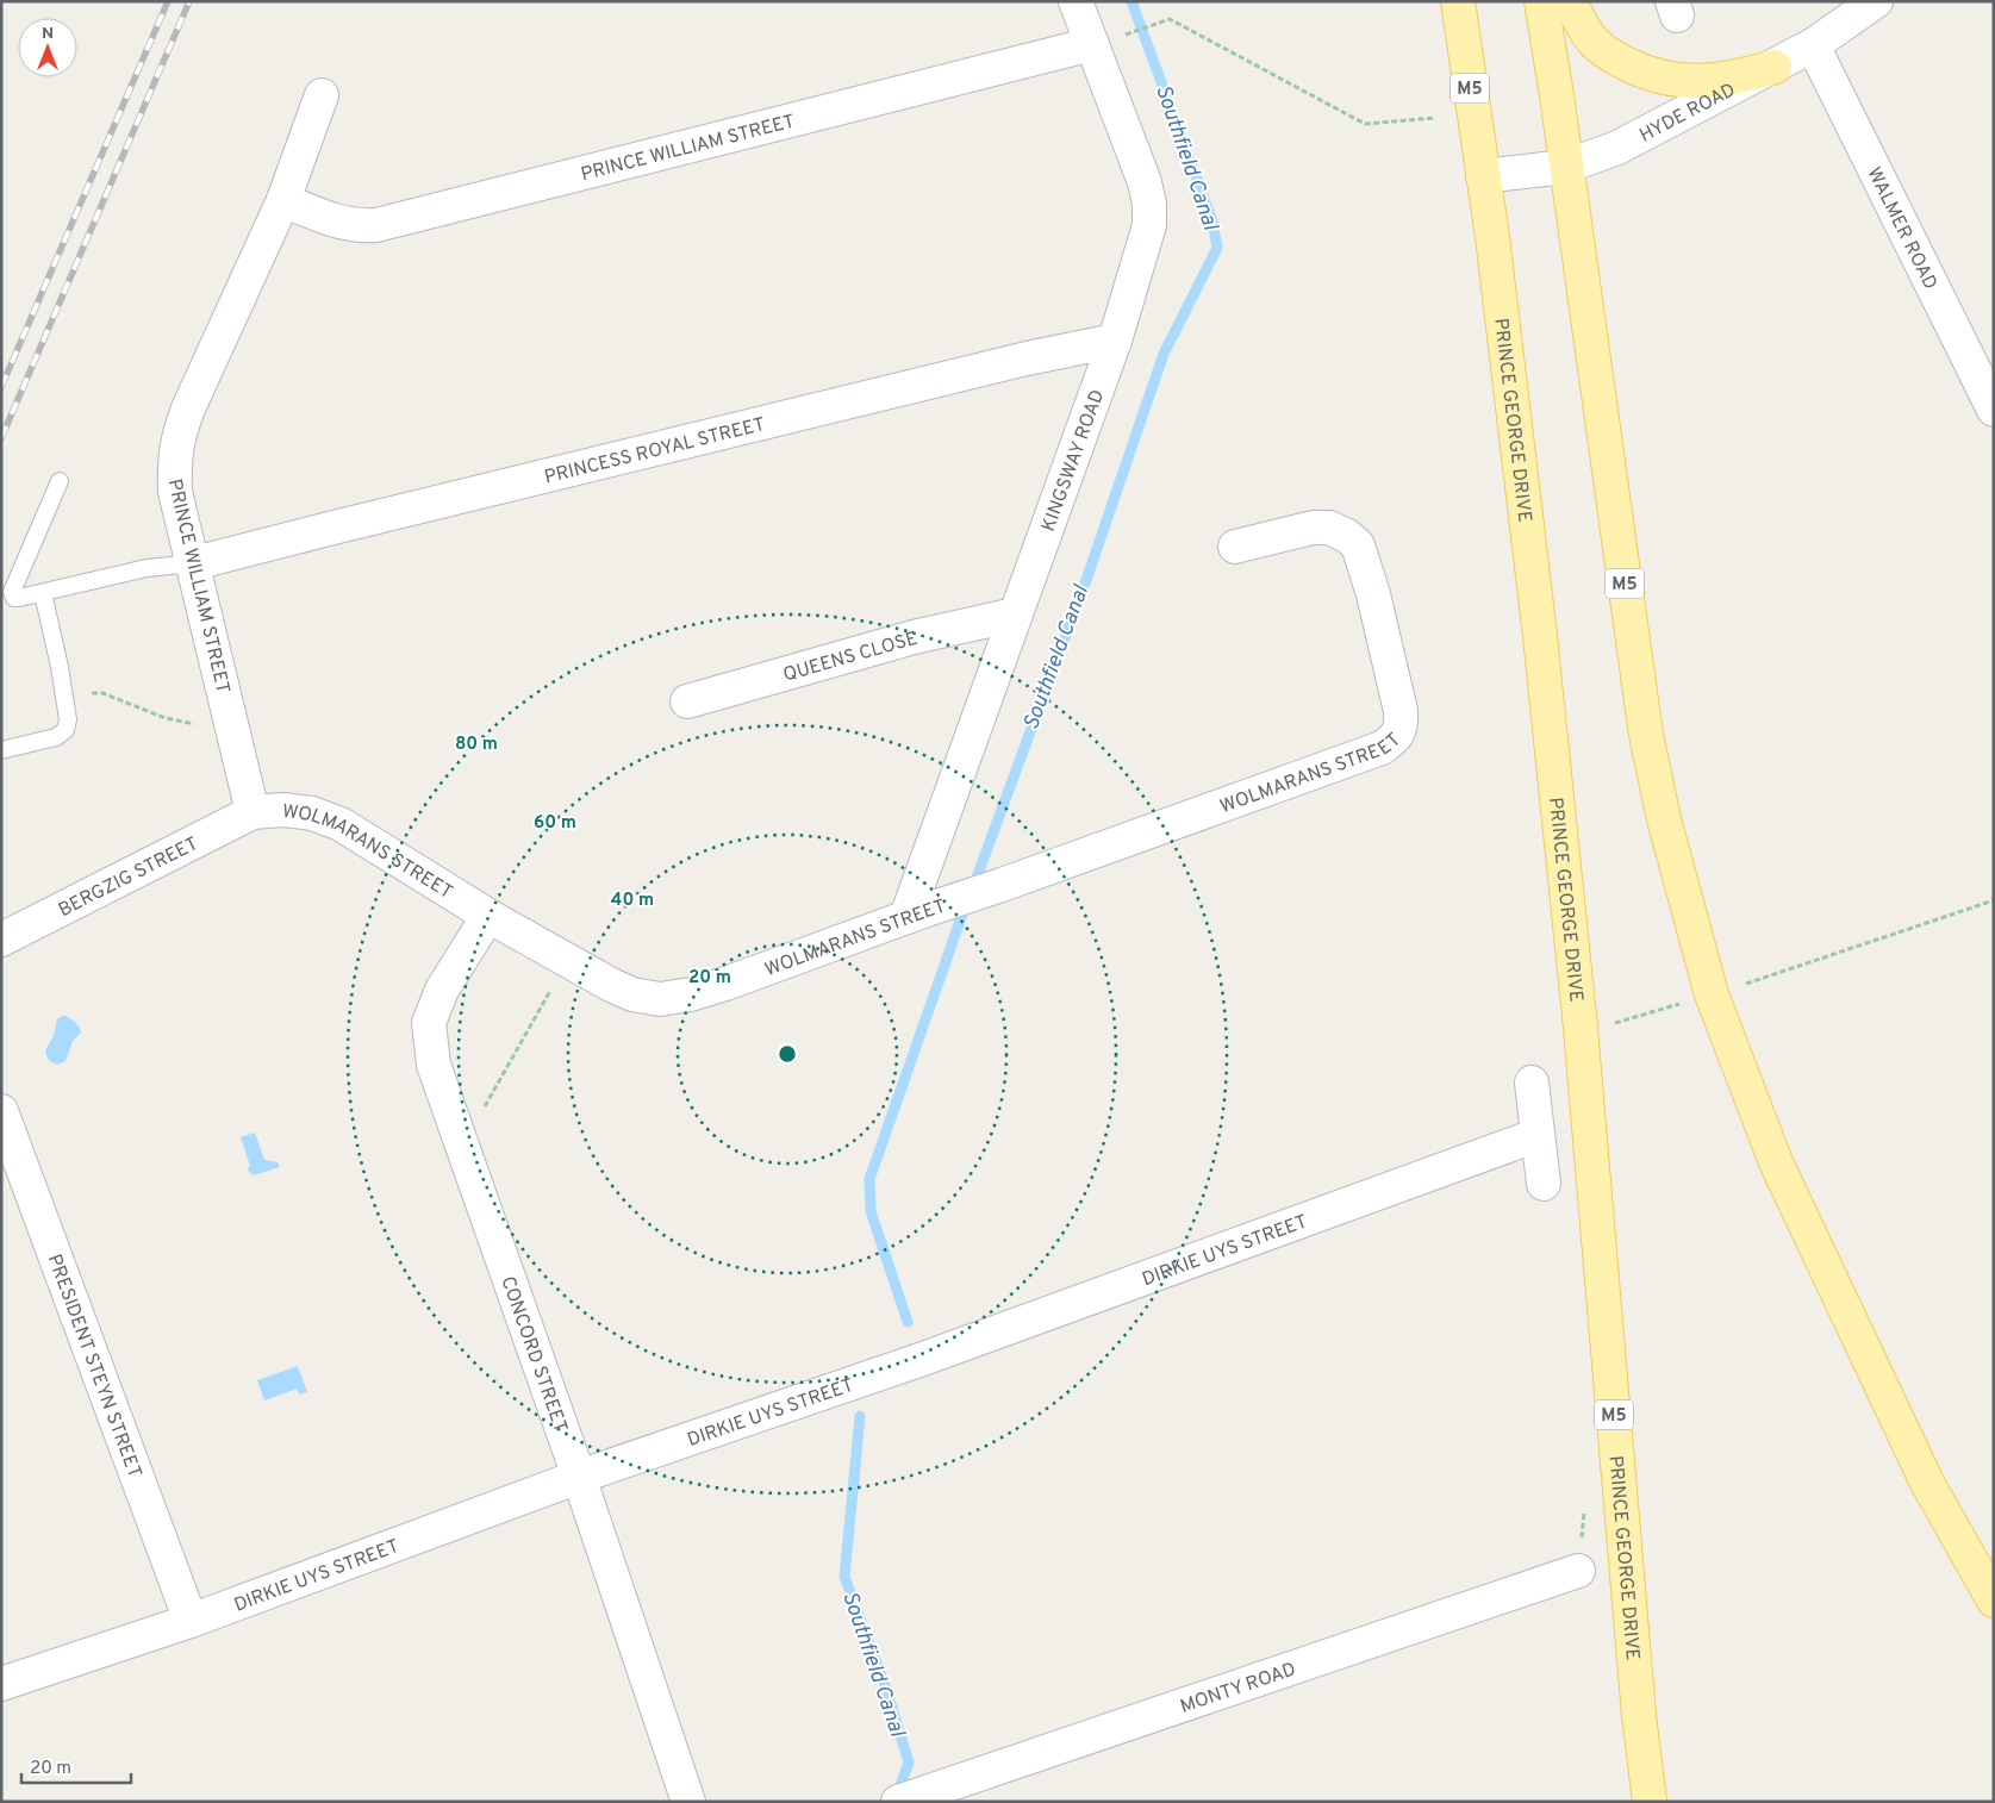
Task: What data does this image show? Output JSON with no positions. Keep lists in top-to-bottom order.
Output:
{
  "streets": {
    "main road": ["M5", "PRINCE GEORGE DRIVE"],
    "street": [
      "HYDE ROAD",
      "PRINCE WILLIAM STREET",
      "WALMER ROAD",
      "PRINCESS ROYAL STREET",
      "KINGSWAY ROAD",
      "QUEENS CLOSE",
      "WOLMARANS STREET",
      "BERGZIG STREET",
      "DIRKIE UYS STREET",
      "CONCORD STREET",
      "PRESIDENT STEYN STREET",
      "MONTY ROAD"
    ]
  },
  "crossings": [
    ["M5", "HYDE ROAD"],
    ["HYDE ROAD", "WALMER ROAD"],
    ["HYDE ROAD", "PRINCE GEORGE DRIVE"],
    ["PRINCE WILLIAM STREET", "PRINCESS ROYAL STREET"],
    ["PRINCE WILLIAM STREET", "KINGSWAY ROAD"],
    ["PRINCE WILLIAM STREET", "WOLMARANS STREET"],
    ["PRINCE WILLIAM STREET", "BERGZIG STREET"],
    ["PRINCESS ROYAL STREET", "KINGSWAY ROAD"],
    ["KINGSWAY ROAD", "QUEENS CLOSE"],
    ["KINGSWAY ROAD", "WOLMARANS STREET"],
    ["WOLMARANS STREET", "BERGZIG STREET"],
    ["WOLMARANS STREET", "CONCORD STREET"],
    ["DIRKIE UYS STREET", "CONCORD STREET"],
    ["DIRKIE UYS STREET", "PRESIDENT STEYN STREET"]
  ],
  "water": ["Southfield Canal"],
  "scale_bar": "20 m",
  "north": "top",
  "rings": [
    "80 m",
    "60 m",
    "40 m",
    "20 m"
  ]
}
